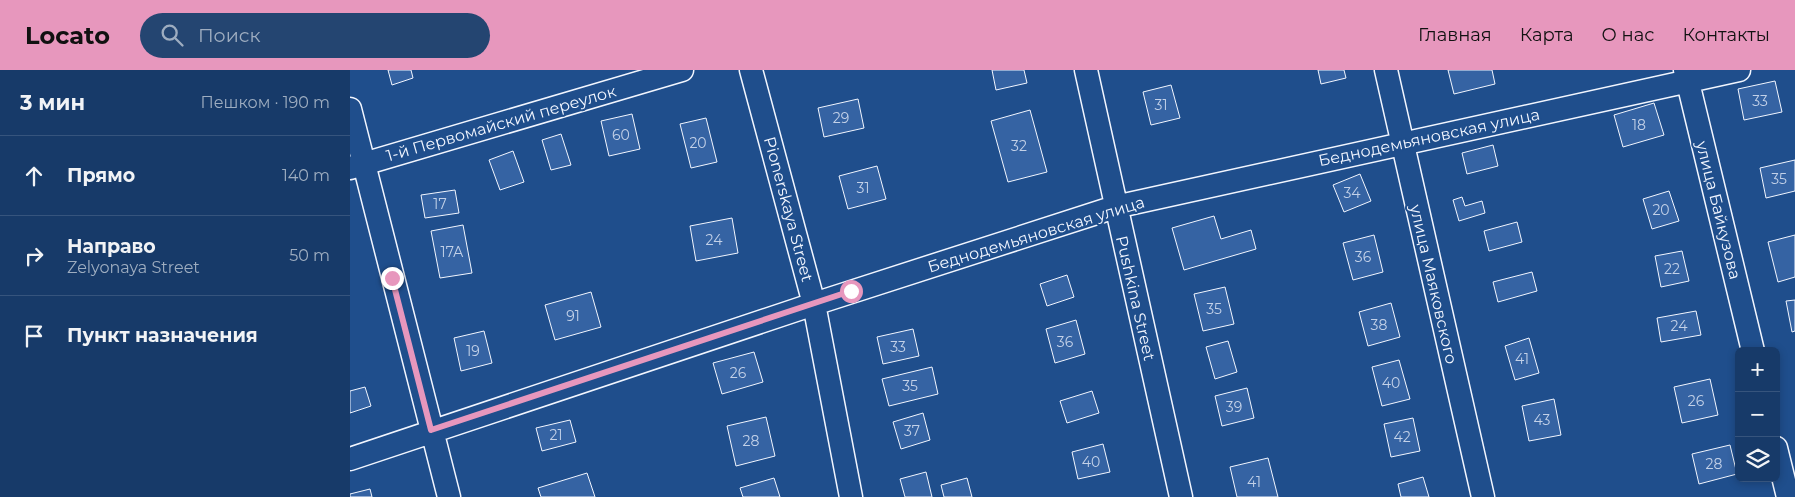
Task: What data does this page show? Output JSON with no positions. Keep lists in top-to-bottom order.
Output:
{
  "streets": {
    "street": [
      "1-й Первомайский переулок",
      "Беднодемьяновская улица",
      "Pionerskaya Street",
      "улица Байкузова",
      "улица Маяковского",
      "Pushkina Street"
    ]
  },
  "crossings": [
    ["Беднодемьяновская улица", "Pionerskaya Street"],
    ["Беднодемьяновская улица", "улица Байкузова"],
    ["Беднодемьяновская улица", "улица Маяковского"],
    ["Беднодемьяновская улица", "Pushkina Street"]
  ],
  "house_numbers": [
    "33",
    "31",
    "29",
    "18",
    "60",
    "20",
    "32",
    "35",
    "31",
    "34",
    "17",
    "20",
    "24",
    "17А",
    "36",
    "22",
    "35",
    "91",
    "38",
    "24",
    "36",
    "33",
    "19",
    "41",
    "26",
    "40",
    "35",
    "26",
    "39",
    "43",
    "37",
    "21",
    "42",
    "28",
    "40",
    "28",
    "41"
  ],
  "page": {
    "header": "Locato",
    "search": "Поиск",
    "nav": [
      "Главная",
      "Карта",
      "О нас",
      "Контакты"
    ],
    "heading": ["3 мин", "Пешком · 190 m"],
    "list": [
      ["Прямо", "140 m"],
      ["Направо", "Zelyonaya Street", "50 m"],
      "Пункт назначения"
    ],
    "map_buttons": ["+", "−"]
  }
}
